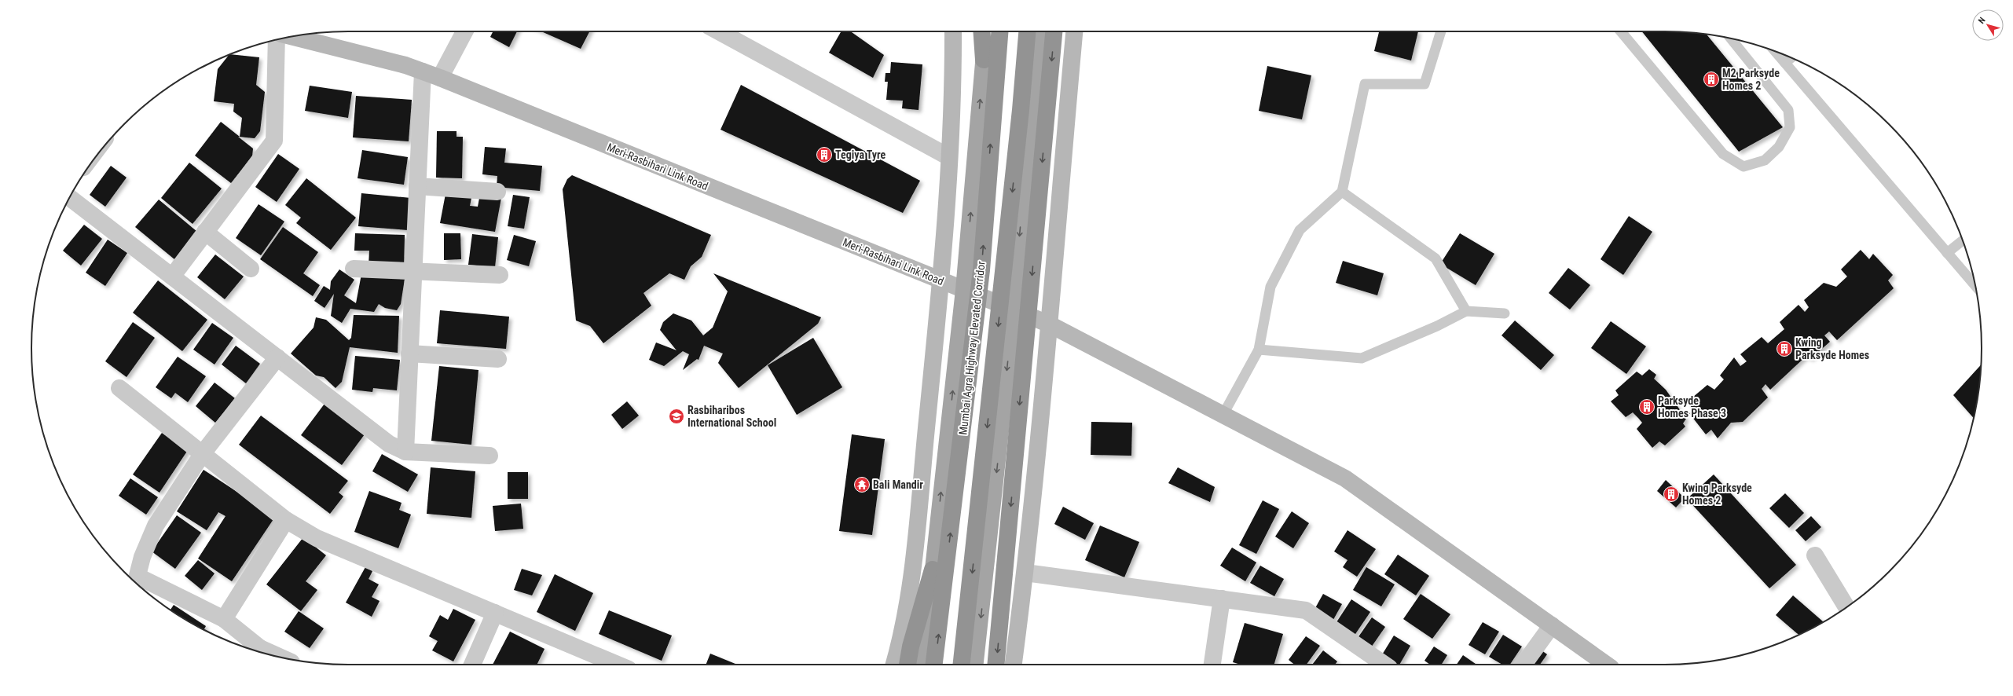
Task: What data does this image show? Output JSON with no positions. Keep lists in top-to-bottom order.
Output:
{
  "streets": {
    "highway": ["Mumbai Agra Highway Elevated Corridor"],
    "street": ["Meri-Rasbihari Link Road"]
  },
  "places": {
    "building": [
      "M2 Parksyde Homes 2",
      "Tegiya Tyre",
      "Kwing Parksyde Homes",
      "Parksyde Homes Phase 3",
      "Kwing Parksyde Homes 2"
    ],
    "school or university": ["Rasbiharibos International School"],
    "temple": ["Bali Mandir"]
  },
  "north": "top left"
}
